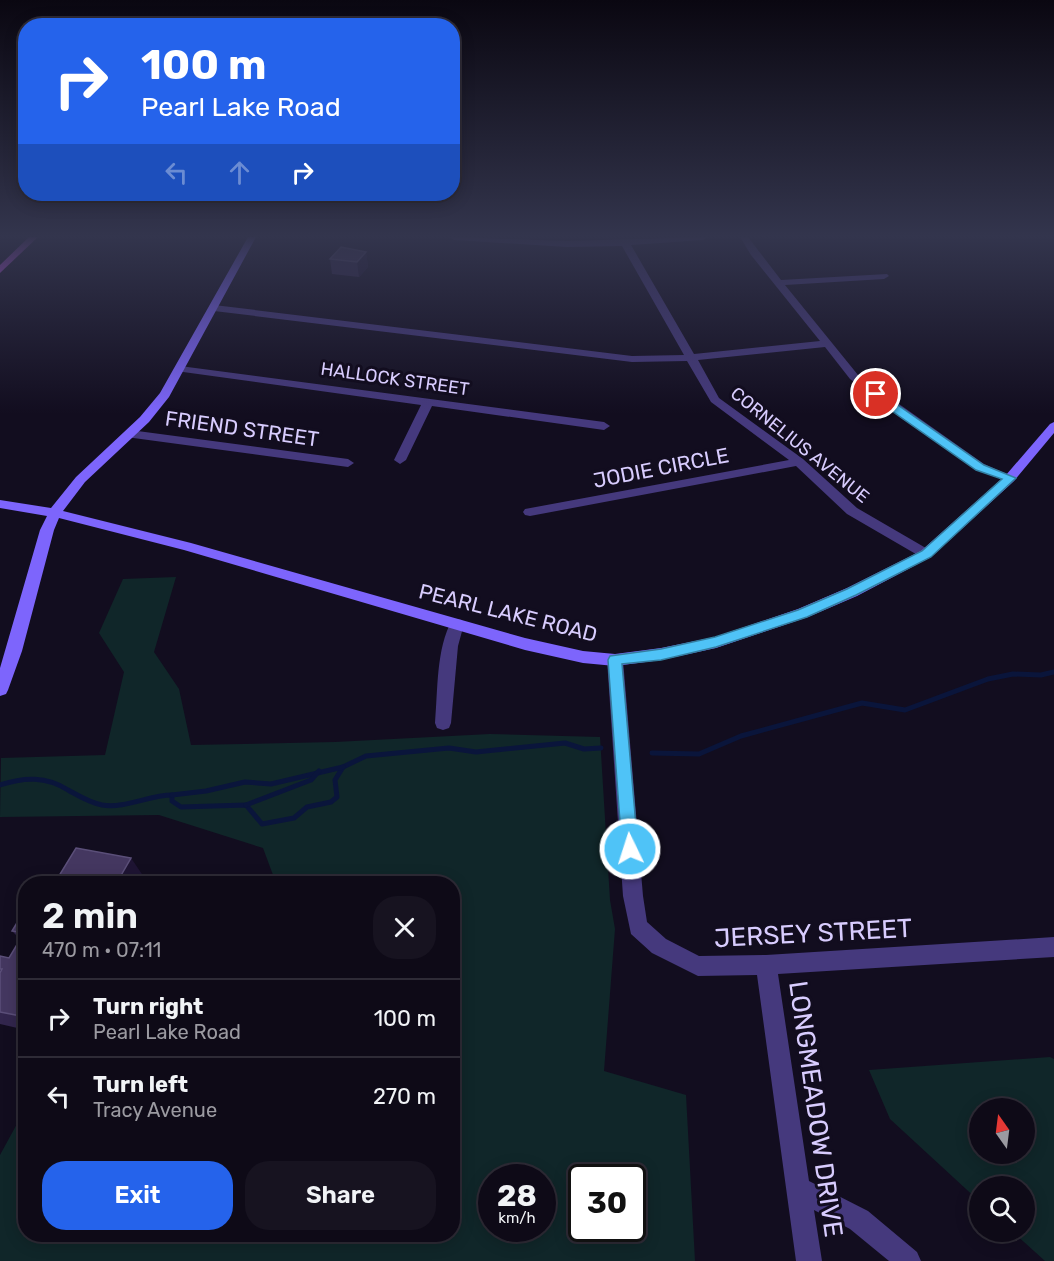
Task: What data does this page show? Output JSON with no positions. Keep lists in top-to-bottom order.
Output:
{
  "streets": {
    "main road": ["PEARL LAKE ROAD"],
    "street": [
      "HALLOCK STREET",
      "FRIEND STREET",
      "CORNELIUS AVENUE",
      "JODIE CIRCLE",
      "JERSEY STREET",
      "LONGMEADOW DRIVE"
    ]
  },
  "crossings": [
    ["CORNELIUS AVENUE", "JODIE CIRCLE"],
    ["CORNELIUS AVENUE", "PEARL LAKE ROAD"],
    ["PEARL LAKE ROAD", "JERSEY STREET"],
    ["JERSEY STREET", "LONGMEADOW DRIVE"]
  ],
  "north": "top",
  "page": {
    "turn": ["100 m", "Pearl Lake Road"],
    "heading": ["2 min", "470 m · 07:11"],
    "list": [
      {
        "name": "Turn right",
        "note": "Pearl Lake Road",
        "value": "100 m"
      },
      {
        "name": "Turn left",
        "note": "Tracy Avenue",
        "value": "270 m"
      }
    ],
    "buttons": ["Exit", "Share"],
    "speed": "28 km/h",
    "limit": "30"
  }
}
